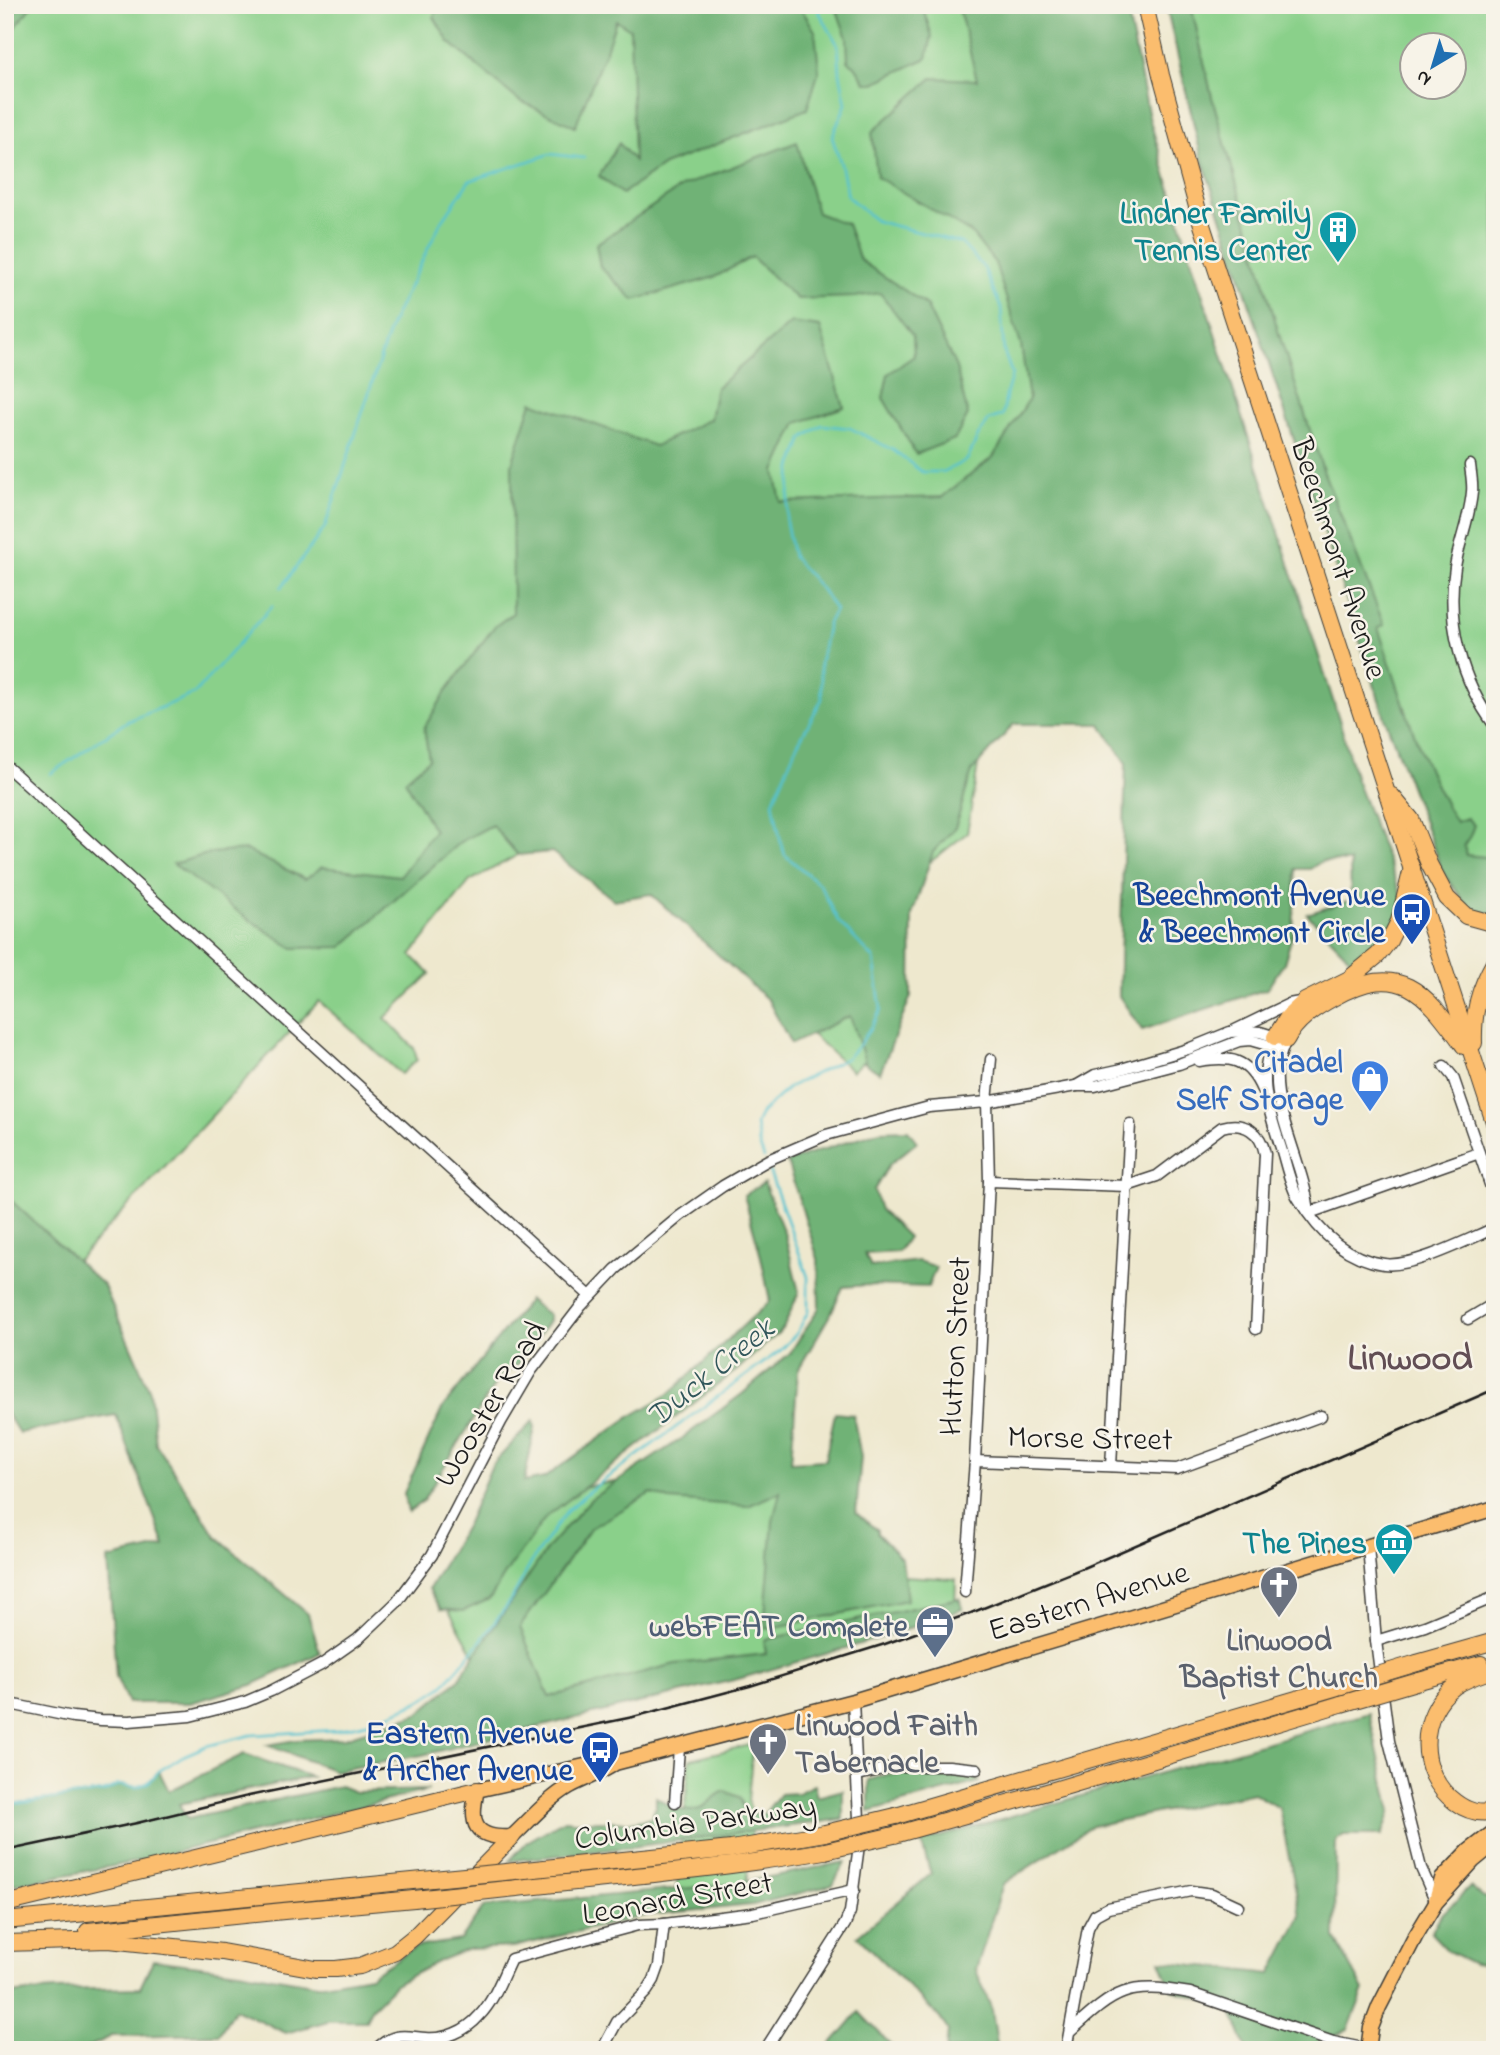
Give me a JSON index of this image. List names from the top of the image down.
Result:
{
  "streets": {
    "highway": ["Beechmont Avenue", "Columbia Parkway"],
    "main road": ["Eastern Avenue"],
    "street": [
      "Hutton Street",
      "Wooster Road",
      "Morse Street",
      "Leonard Street"
    ]
  },
  "crossings": [
    ["Hutton Street", "Wooster Road"],
    ["Hutton Street", "Morse Street"]
  ],
  "districts": ["Linwood"],
  "water": ["Duck Creek"],
  "places": {
    "building": ["Lindner Family Tennis Center"],
    "bus stop": ["Beechmont Avenue & Beechmont Circle", "Eastern Avenue & Archer Avenue"],
    "shop": ["Citadel Self Storage"],
    "museum": ["The Pines"],
    "church": ["Linwood Baptist Church", "Linwood Faith Tabernacle"],
    "office": ["webFEAT Complete"]
  },
  "north": "bottom left"
}
